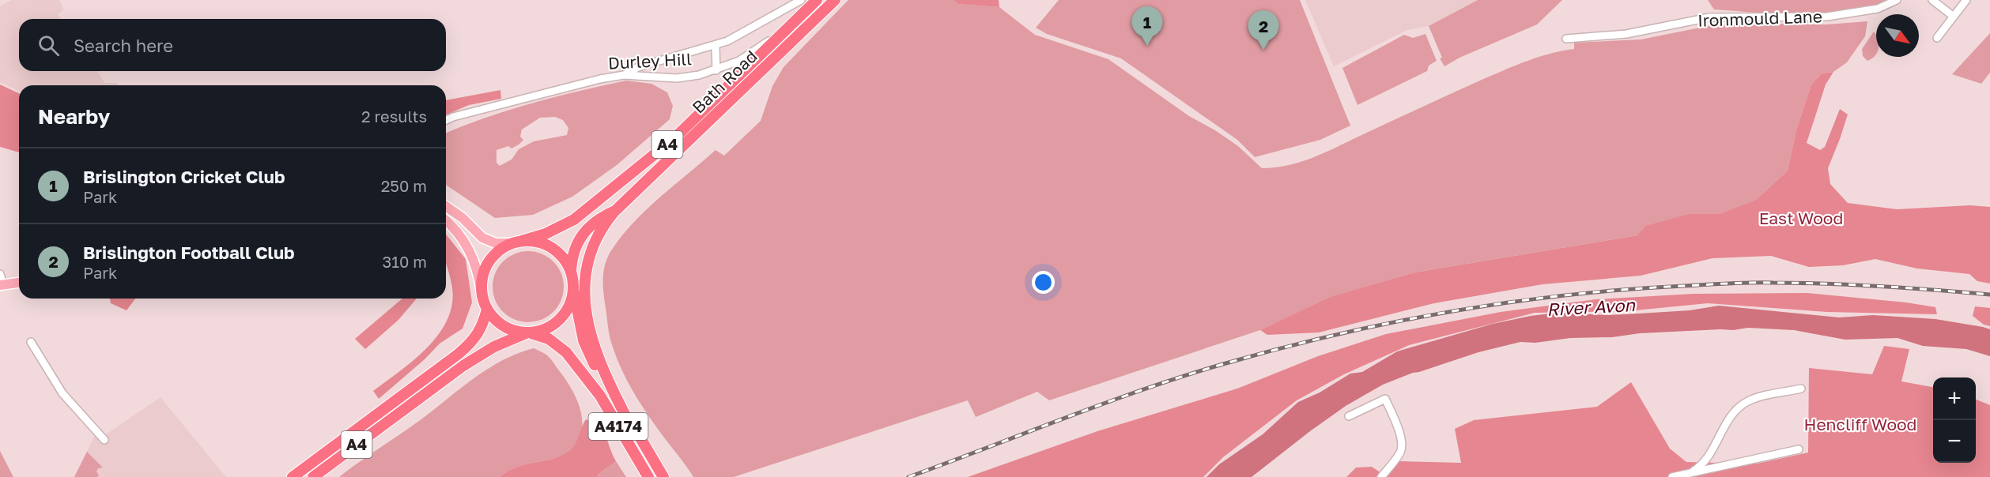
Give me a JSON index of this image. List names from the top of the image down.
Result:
{
  "streets": {
    "highway": ["Bath Road", "A4", "A4174"],
    "street": ["Ironmould Lane", "Durley Hill"]
  },
  "crossings": [
    ["Durley Hill", "Bath Road"],
    ["Bath Road", "A4"],
    ["Bath Road", "A4174"],
    ["A4", "A4174"]
  ],
  "water": ["River Avon"],
  "parks": ["East Wood", "Hencliff Wood"],
  "north": "bottom right",
  "page": {
    "pins": ["1", "2"],
    "search": "Search here",
    "heading": ["Nearby", "2 results"],
    "list": [
      {
        "mark": "1",
        "name": "Brislington Cricket Club",
        "note": "Park",
        "value": "250 m"
      },
      {
        "mark": "2",
        "name": "Brislington Football Club",
        "note": "Park",
        "value": "310 m"
      }
    ],
    "map_buttons": ["+", "−"]
  }
}
